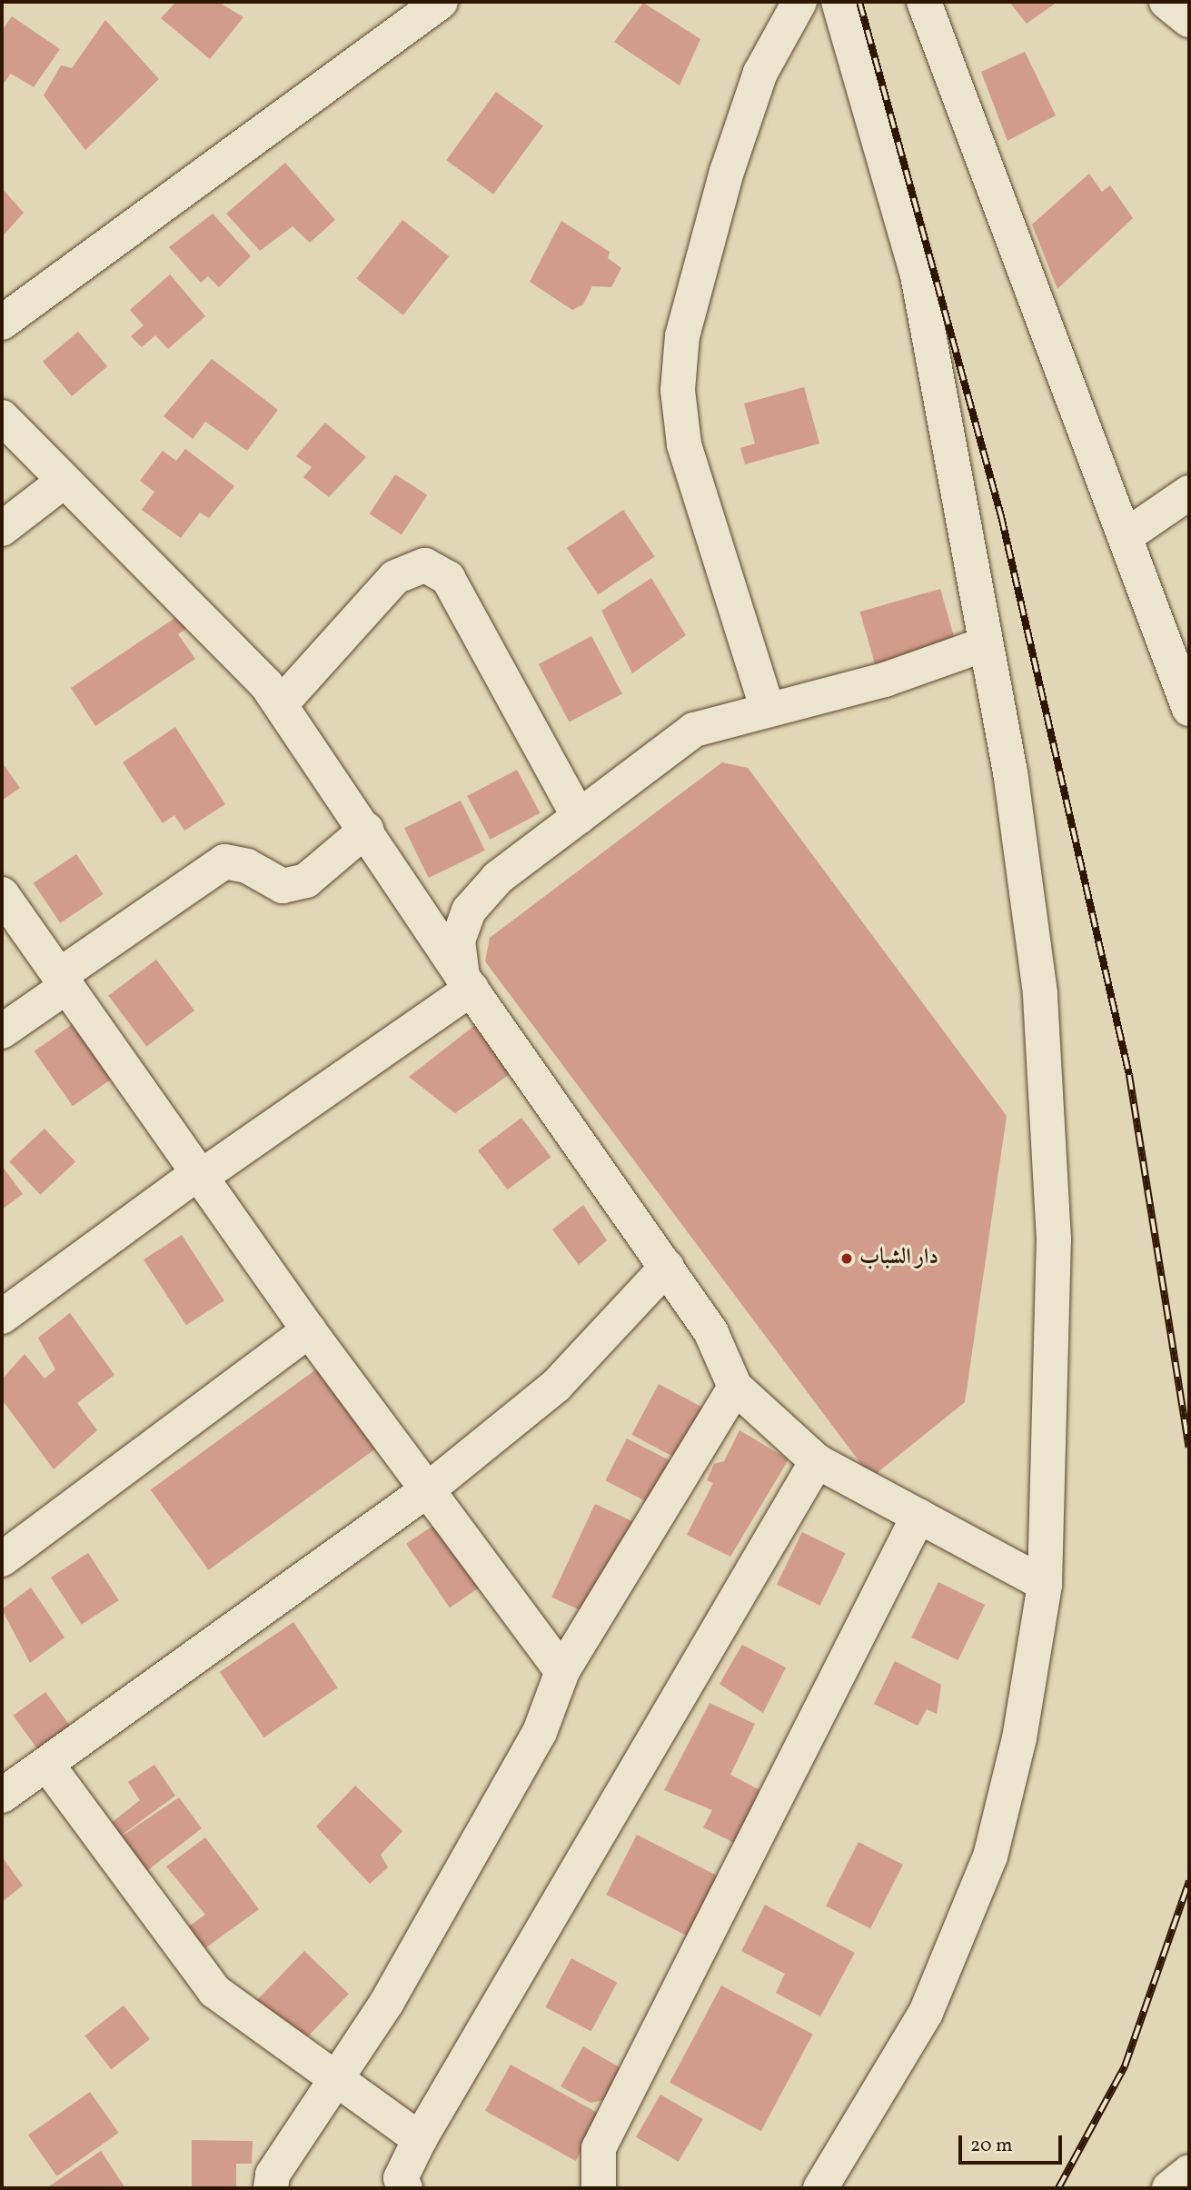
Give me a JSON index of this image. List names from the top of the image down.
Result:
{
  "places": ["دار الشباب"],
  "scale_bar": "20 m"
}
